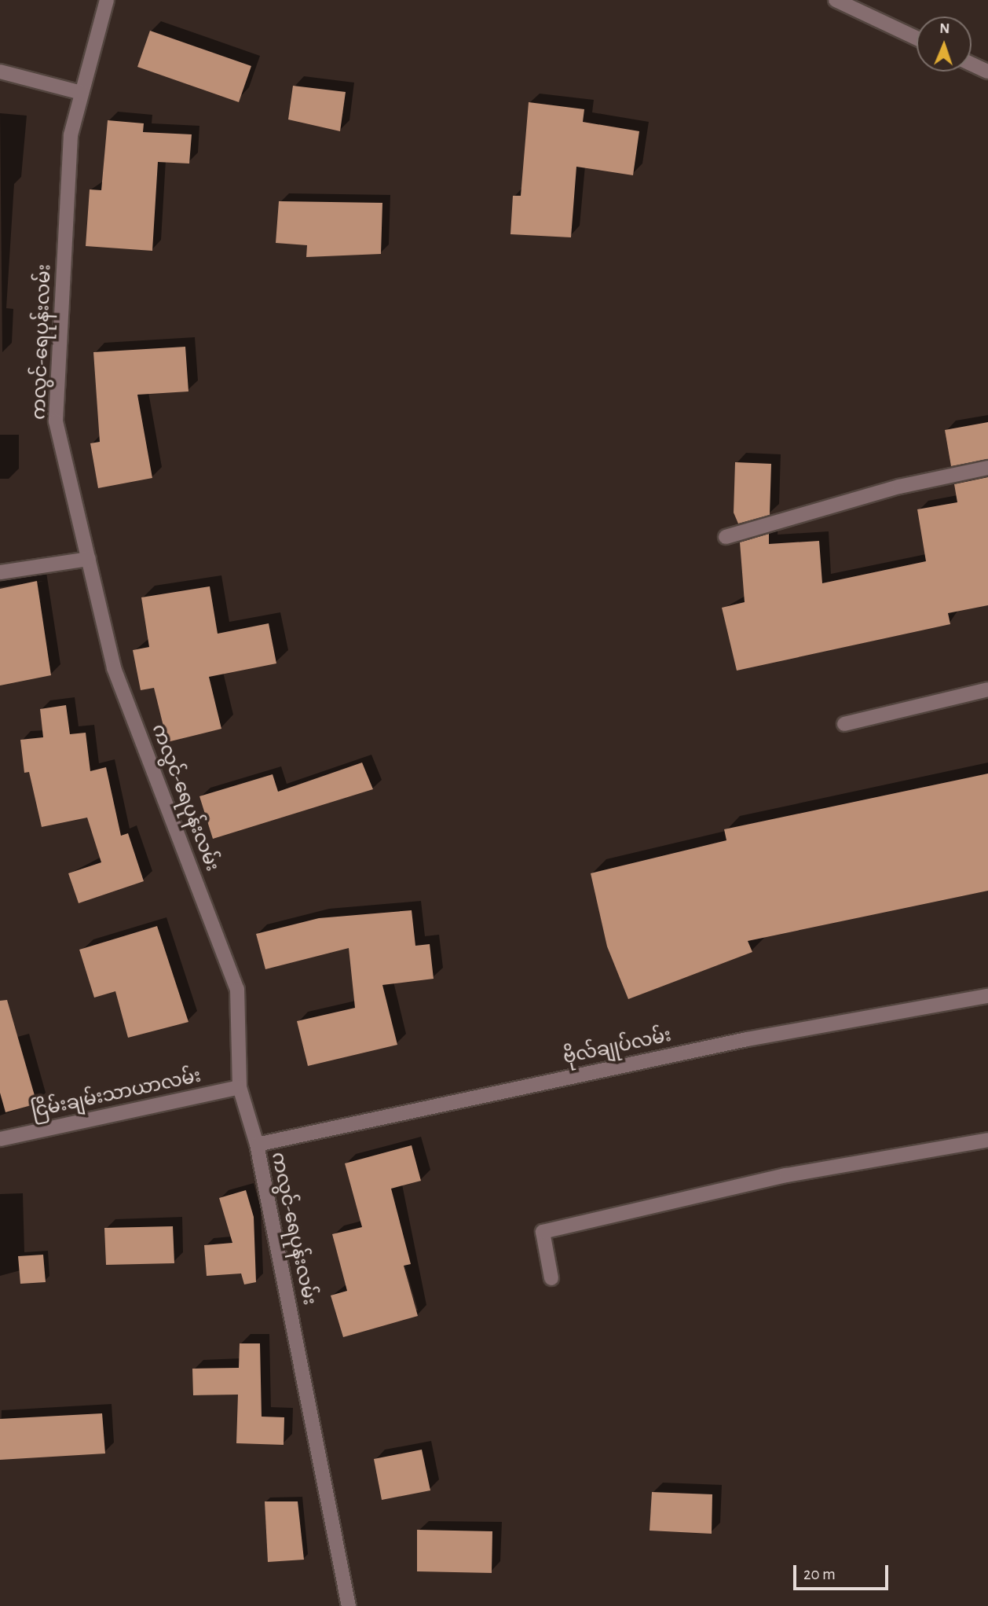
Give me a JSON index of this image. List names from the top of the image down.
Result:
{
  "streets": {
    "street": ["ကလွင်-ရေပုန်းလမ်း", "ဗိုလ်ချုပ်လမ်း", "ငြိမ်းချမ်းသာယာလမ်း"]
  },
  "crossings": [
    ["ကလွင်-ရေပုန်းလမ်း", "ဗိုလ်ချုပ်လမ်း"],
    ["ကလွင်-ရေပုန်းလမ်း", "ငြိမ်းချမ်းသာယာလမ်း"]
  ],
  "scale_bar": "20 m",
  "north": "top"
}
